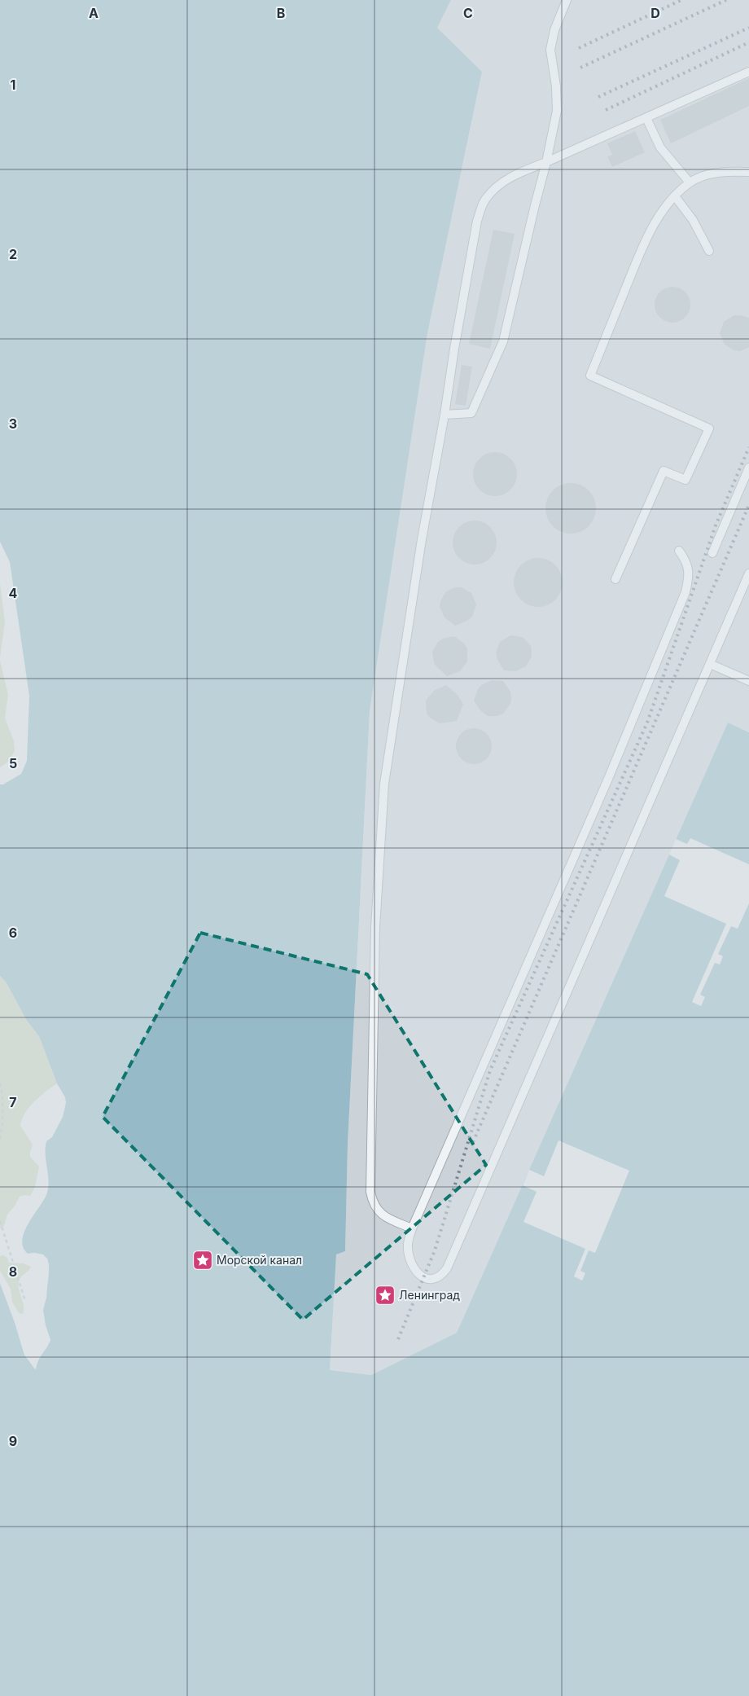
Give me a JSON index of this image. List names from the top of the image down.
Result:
{
  "places": {
    "place": ["Морской канал", "Ленинград"]
  },
  "grid": {
    "columns": [
      "A",
      "B",
      "C",
      "D"
    ],
    "rows": [
      "1",
      "2",
      "3",
      "4",
      "5",
      "6",
      "7",
      "8",
      "9"
    ]
  }
}
